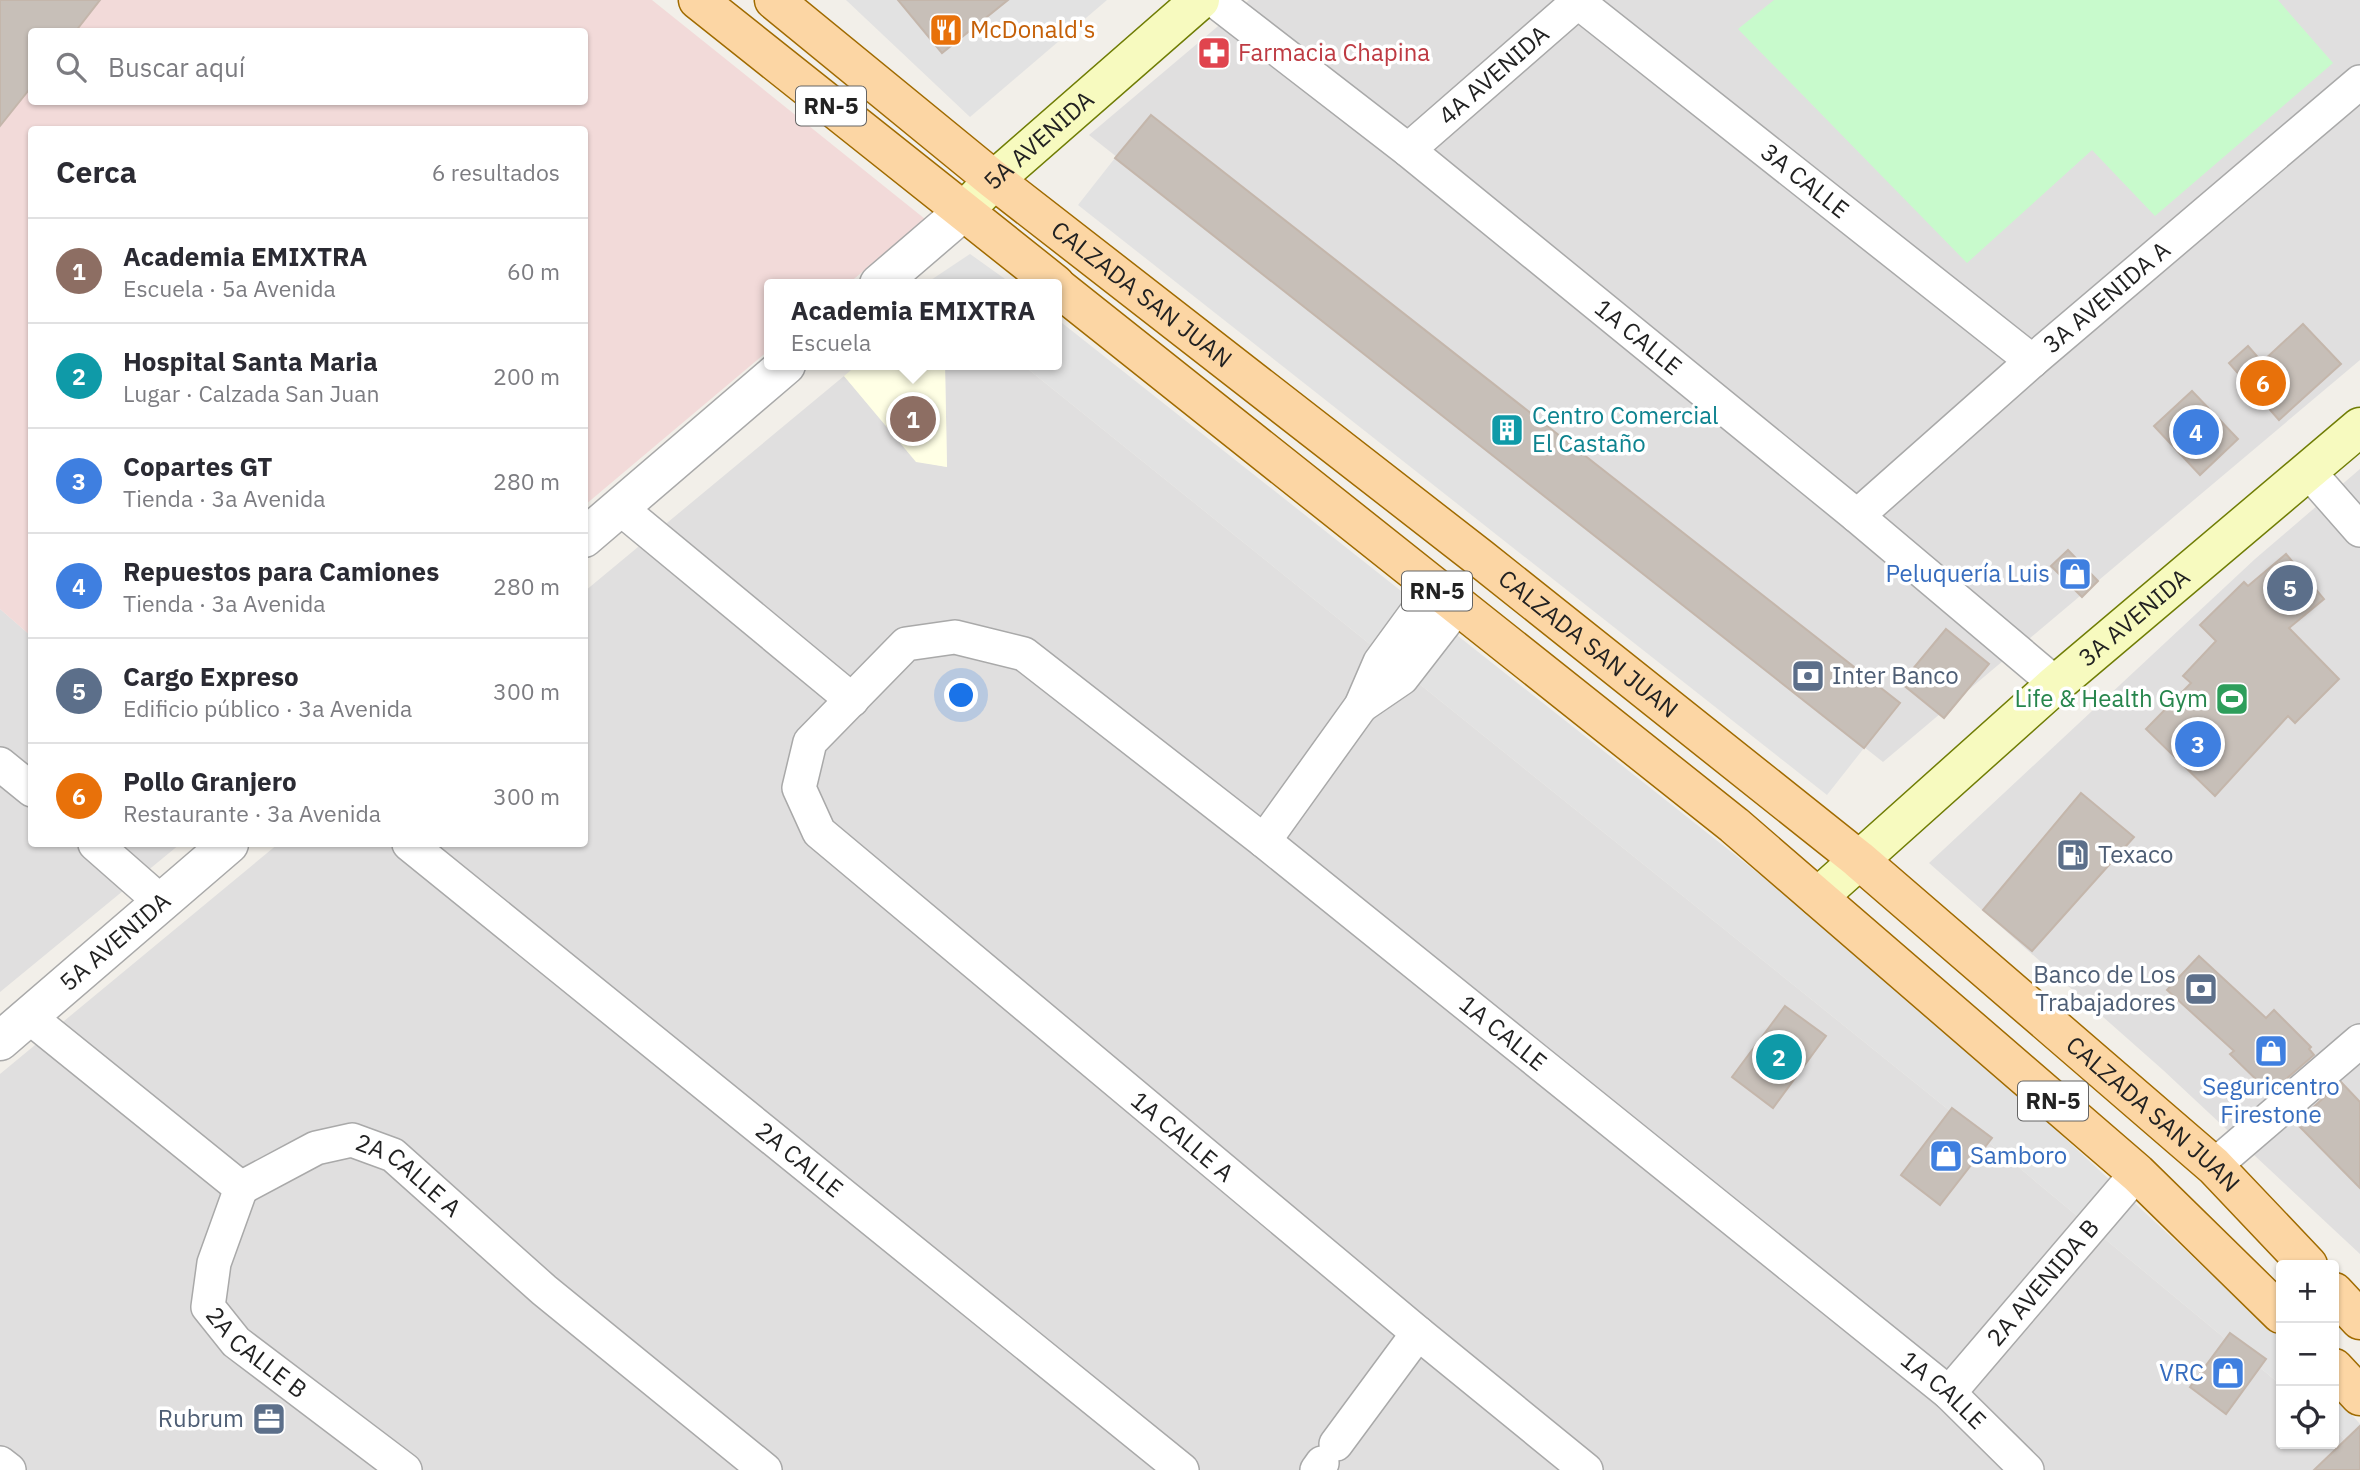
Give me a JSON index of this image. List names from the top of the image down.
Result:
{
  "streets": {
    "main road": [
      "RN-5",
      "5A AVENIDA",
      "CALZADA SAN JUAN",
      "3A AVENIDA"
    ],
    "street": [
      "4A AVENIDA",
      "3A CALLE",
      "3A AVENIDA A",
      "1A CALLE",
      "1A CALLE A",
      "2A CALLE",
      "2A CALLE A",
      "2A AVENIDA B",
      "2A CALLE B"
    ]
  },
  "crossings": [
    ["4A AVENIDA", "3A CALLE"],
    ["4A AVENIDA", "1A CALLE"],
    ["5A AVENIDA", "CALZADA SAN JUAN"],
    ["3A CALLE", "3A AVENIDA A"],
    ["CALZADA SAN JUAN", "3A AVENIDA"],
    ["CALZADA SAN JUAN", "2A AVENIDA B"],
    ["3A AVENIDA A", "1A CALLE"],
    ["1A CALLE", "3A AVENIDA"],
    ["1A CALLE", "1A CALLE A"],
    ["1A CALLE", "2A AVENIDA B"],
    ["2A CALLE A", "2A CALLE B"]
  ],
  "places": {
    "restaurant": ["McDonald's"],
    "pharmacy": ["Farmacia Chapina"],
    "building": ["Centro Comercial El Castaño"],
    "shop": [
      "Peluquería Luis",
      "Seguricentro Firestone",
      "Samboro",
      "VRC"
    ],
    "bank": ["Inter Banco", "Banco de Los Trabajadores"],
    "sports": ["Life & Health Gym"],
    "fuel station": ["Texaco"],
    "office": ["Rubrum"]
  },
  "page": {
    "search": "Buscar aquí",
    "heading": ["Cerca", "6 resultados"],
    "list": [
      {
        "mark": "1",
        "name": "Academia EMIXTRA",
        "note": "Escuela · 5a Avenida",
        "value": "60 m"
      },
      {
        "mark": "2",
        "name": "Hospital Santa Maria",
        "note": "Lugar · Calzada San Juan",
        "value": "200 m"
      },
      {
        "mark": "3",
        "name": "Copartes GT",
        "note": "Tienda · 3a Avenida",
        "value": "280 m"
      },
      {
        "mark": "4",
        "name": "Repuestos para Camiones",
        "note": "Tienda · 3a Avenida",
        "value": "280 m"
      },
      {
        "mark": "5",
        "name": "Cargo Expreso",
        "note": "Edificio público · 3a Avenida",
        "value": "300 m"
      },
      {
        "mark": "6",
        "name": "Pollo Granjero",
        "note": "Restaurante · 3a Avenida",
        "value": "300 m"
      }
    ],
    "popup": ["Academia EMIXTRA", "Escuela"],
    "pins": [
      "6",
      "1",
      "4",
      "5",
      "3",
      "2"
    ],
    "map_buttons": ["+", "−"]
  }
}
